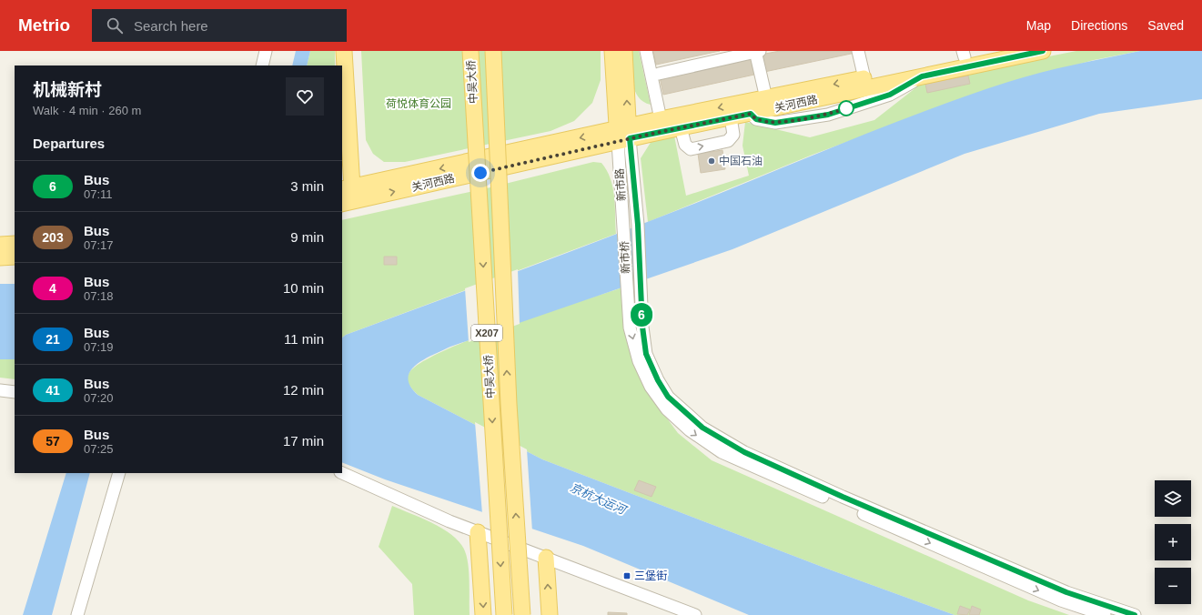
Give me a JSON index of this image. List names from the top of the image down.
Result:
{
  "streets": {
    "main road": ["中吴大桥", "关河西路", "X207"],
    "street": ["新市路", "新市桥"]
  },
  "crossings": [
    ["关河西路", "新市路"],
    ["新市路", "新市桥"]
  ],
  "water": ["京杭大运河"],
  "parks": ["荷悦体育公园"],
  "places": {
    "other": ["中国石油"],
    "transit": ["三堡街"]
  },
  "lines": ["bus line 6"],
  "page": {
    "header": "Metrio",
    "search": "Search here",
    "nav": ["Map", "Directions", "Saved"],
    "on_map": "6",
    "heading": [
      ["机械新村", "Walk · 4 min · 260 m"],
      "Departures"
    ],
    "list": [
      {
        "mark": "6",
        "name": "Bus",
        "note": "07:11",
        "value": "3 min"
      },
      {
        "mark": "203",
        "name": "Bus",
        "note": "07:17",
        "value": "9 min"
      },
      {
        "mark": "4",
        "name": "Bus",
        "note": "07:18",
        "value": "10 min"
      },
      {
        "mark": "21",
        "name": "Bus",
        "note": "07:19",
        "value": "11 min"
      },
      {
        "mark": "41",
        "name": "Bus",
        "note": "07:20",
        "value": "12 min"
      },
      {
        "mark": "57",
        "name": "Bus",
        "note": "07:25",
        "value": "17 min"
      }
    ],
    "map_buttons": ["+", "−"]
  }
}
